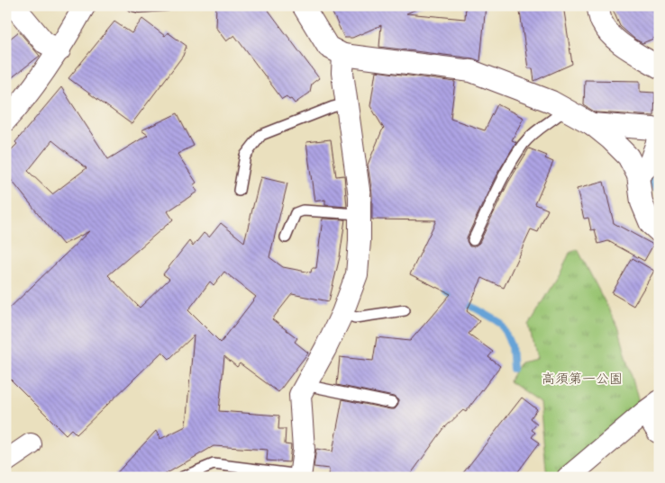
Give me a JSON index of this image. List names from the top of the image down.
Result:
{
  "parks": ["高須第一公園"]
}
